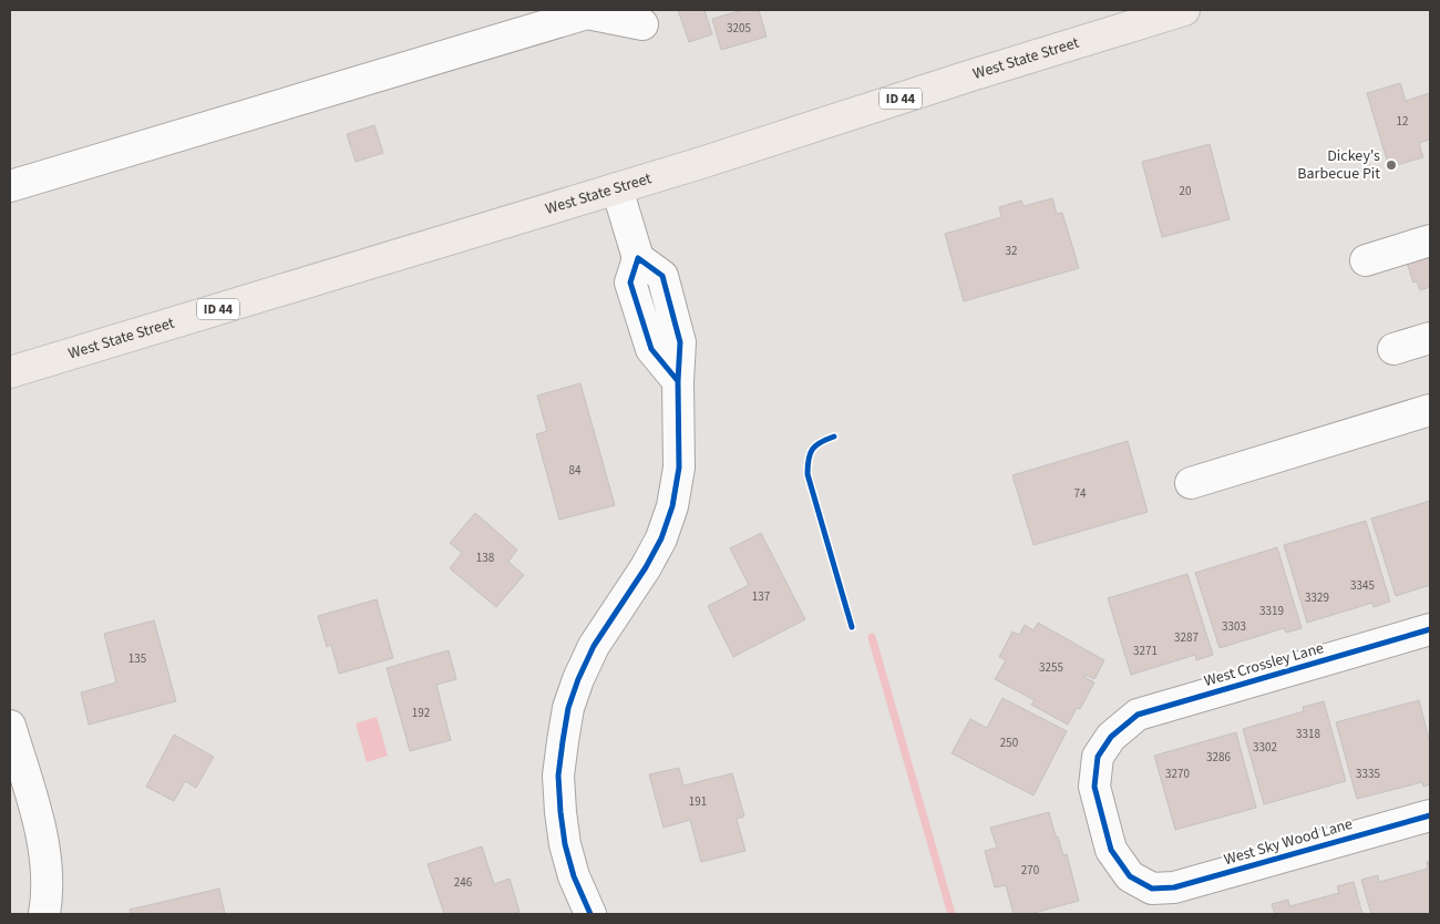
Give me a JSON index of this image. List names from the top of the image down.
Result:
{
  "streets": {
    "main road": ["West State Street", "ID 44"],
    "street": ["West Crossley Lane", "West Sky Wood Lane"]
  },
  "crossings": [
    ["West Crossley Lane", "West Sky Wood Lane"]
  ],
  "places": ["Dickey's Barbecue Pit"],
  "house_numbers": [
    "3205",
    "12",
    "20",
    "32",
    "84",
    "74",
    "138",
    "3345",
    "137",
    "3329",
    "3319",
    "3303",
    "3287",
    "3271",
    "135",
    "3255",
    "192",
    "3318",
    "250",
    "3302",
    "3286",
    "3270",
    "3335",
    "191",
    "270",
    "246"
  ]
}
